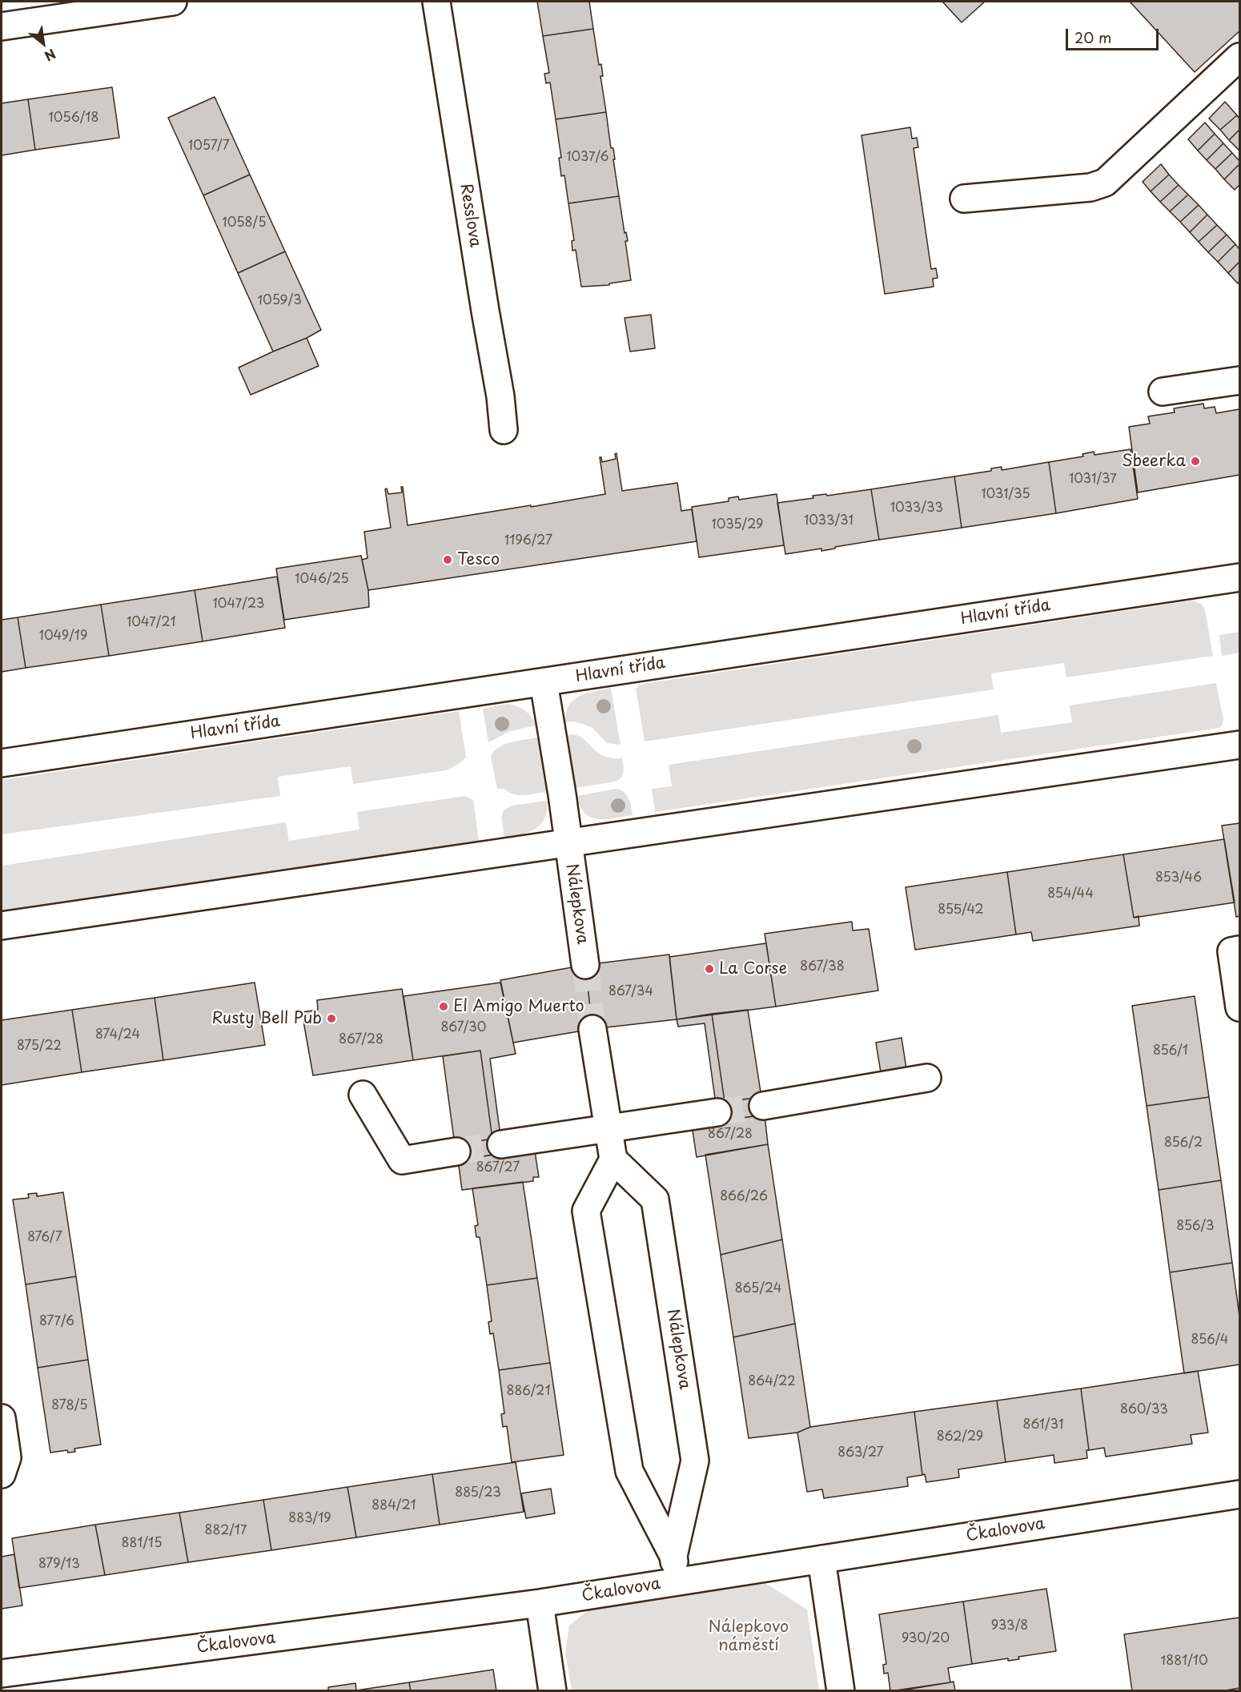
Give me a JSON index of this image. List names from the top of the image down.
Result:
{
  "streets": {
    "street": [
      "Resslova",
      "Hlavní třída",
      "Nálepkova",
      "Čkalovova"
    ]
  },
  "crossings": [
    ["Hlavní třída", "Nálepkova"],
    ["Nálepkova", "Čkalovova"]
  ],
  "parks": ["Nálepkovo náměstí"],
  "places": [
    "Sbeerka",
    "Tesco",
    "La Corse",
    "El Amigo Muerto",
    "Rusty Bell Pub"
  ],
  "house_numbers": [
    "1056/18",
    "1057/7",
    "1037/6",
    "1058/5",
    "1059/3",
    "1031/37",
    "1031/35",
    "1033/33",
    "1033/31",
    "1035/29",
    "1196/27",
    "1046/25",
    "1047/23",
    "1047/21",
    "1049/19",
    "853/46",
    "854/44",
    "855/42",
    "867/38",
    "867/34",
    "867/30",
    "874/24",
    "867/28",
    "875/22",
    "856/1",
    "867/28",
    "856/2",
    "867/27",
    "866/26",
    "856/3",
    "876/7",
    "865/24",
    "877/6",
    "856/4",
    "864/22",
    "886/21",
    "878/5",
    "860/33",
    "861/31",
    "862/29",
    "863/27",
    "885/23",
    "884/21",
    "883/19",
    "882/17",
    "881/15",
    "879/13",
    "933/8",
    "930/20",
    "1881/10"
  ],
  "scale_bar": "20 m",
  "north": "bottom right"
}
